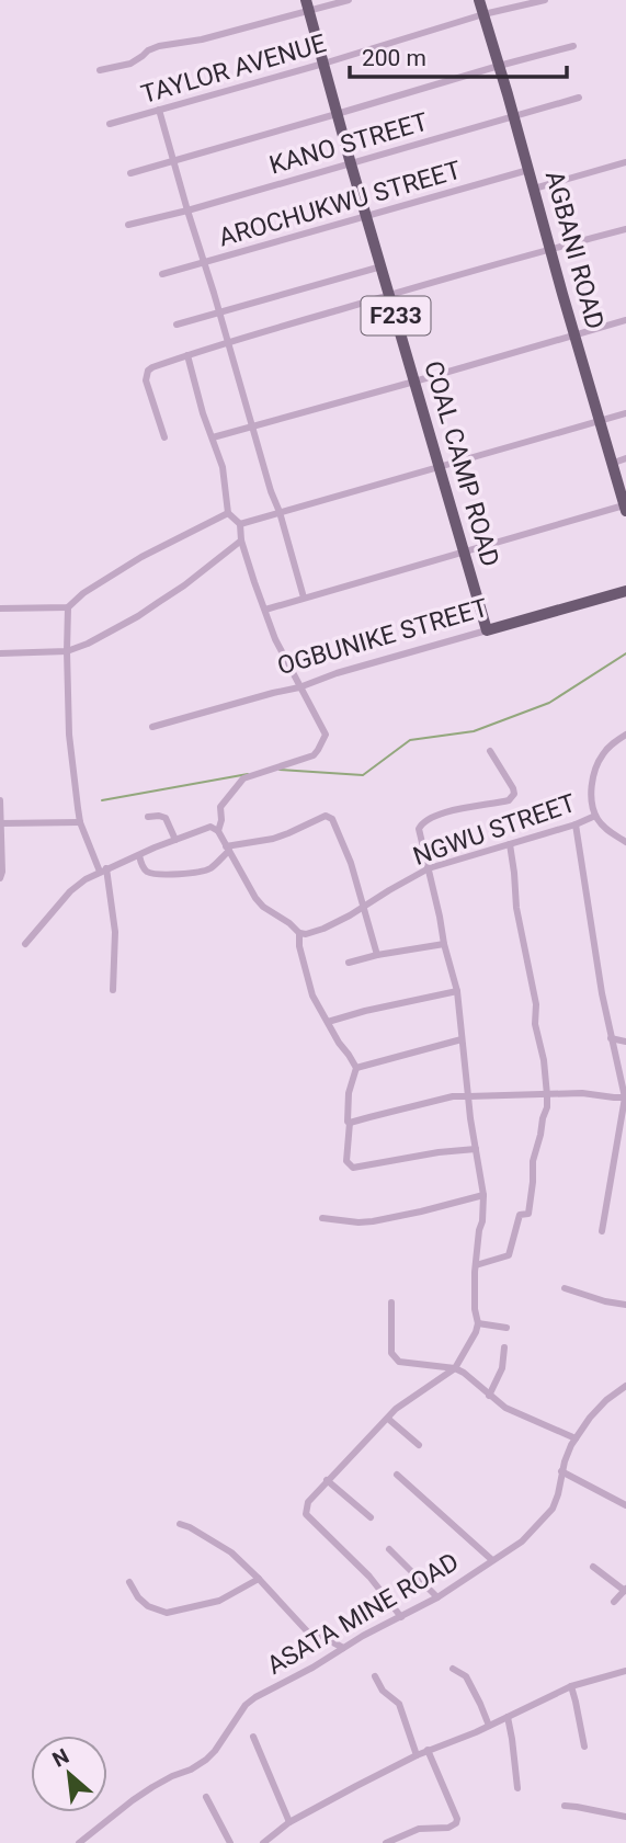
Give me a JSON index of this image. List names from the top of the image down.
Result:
{
  "streets": {
    "main road": [
      "AGBANI ROAD",
      "F233",
      "COAL CAMP ROAD",
      "OGBUNIKE STREET"
    ],
    "street": [
      "TAYLOR AVENUE",
      "KANO STREET",
      "AROCHUKWU STREET",
      "NGWU STREET",
      "ASATA MINE ROAD"
    ]
  },
  "crossings": [
    ["TAYLOR AVENUE", "AGBANI ROAD"],
    ["TAYLOR AVENUE", "COAL CAMP ROAD"],
    ["KANO STREET", "AGBANI ROAD"],
    ["KANO STREET", "COAL CAMP ROAD"],
    ["AROCHUKWU STREET", "AGBANI ROAD"],
    ["AROCHUKWU STREET", "COAL CAMP ROAD"],
    ["COAL CAMP ROAD", "OGBUNIKE STREET"]
  ],
  "scale_bar": "200 m",
  "north": "top left"
}
